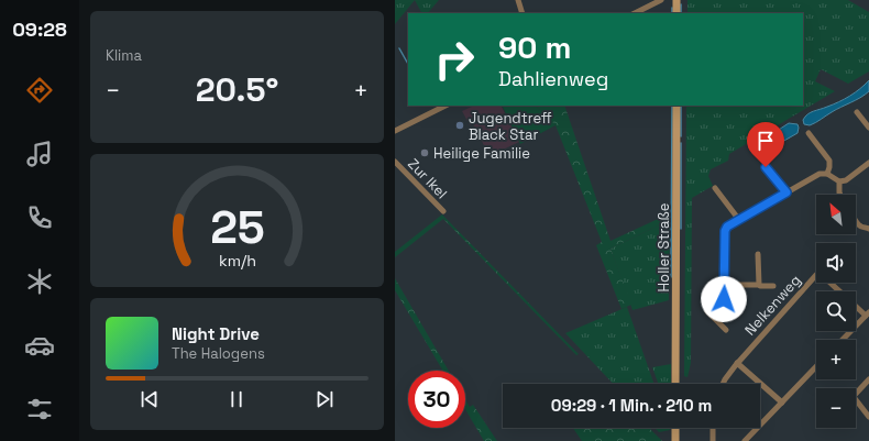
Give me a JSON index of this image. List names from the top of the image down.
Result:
{
  "streets": {
    "street": ["Zur Ikel", "Holler Straße", "Nelkenweg"]
  },
  "places": ["Jugendtreff Black Star", "Heilige Familie"],
  "north": "top left",
  "page": {
    "tabs": "09:28",
    "tile": "Klima",
    "turn": ["90 m", "Dahlienweg"],
    "heat": ["−", "20.5°", "+"],
    "map_buttons": ["+", "−"],
    "song": ["Night Drive", "The Halogens"],
    "limit": "30",
    "trip": "09:29 · 1 Min. · 210 m",
    "gauge": ["25", "km/h"]
  }
}
